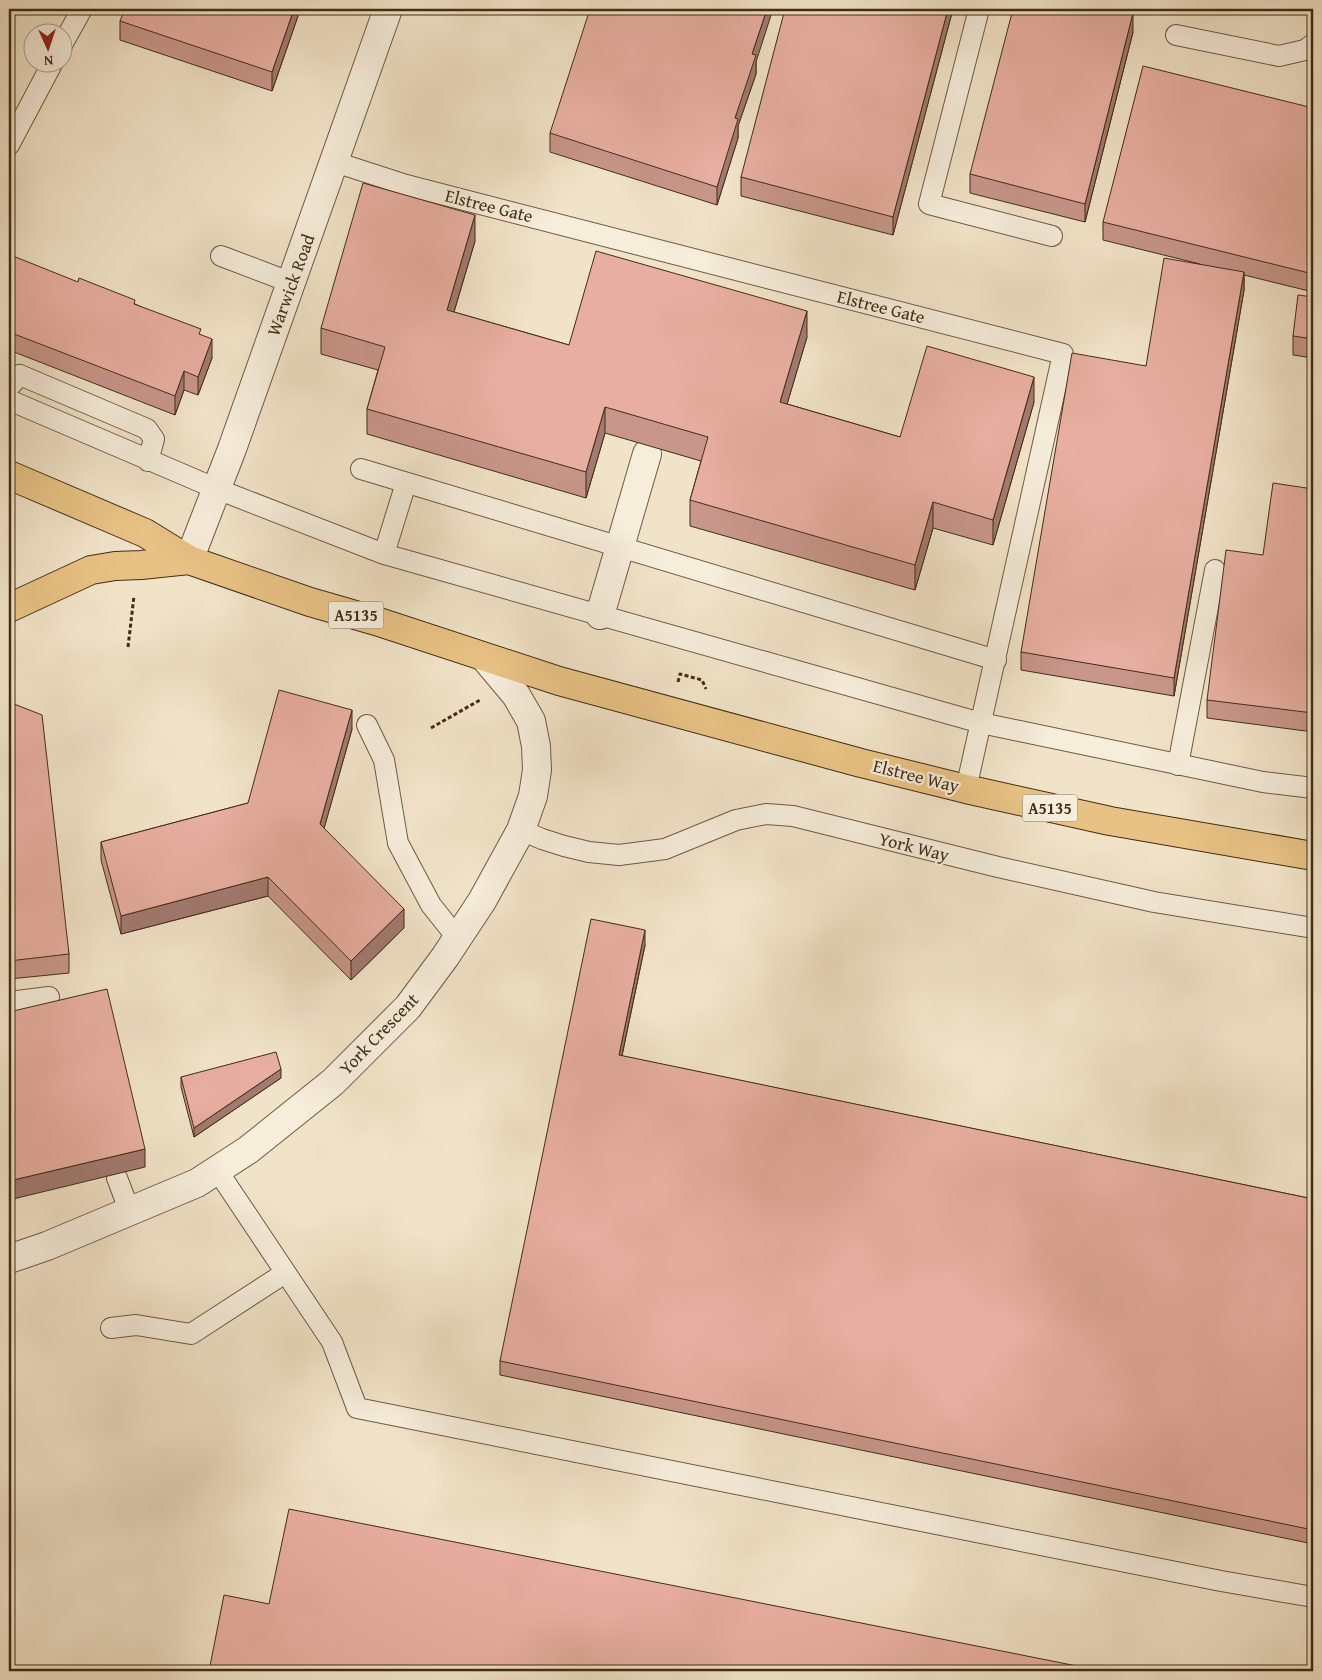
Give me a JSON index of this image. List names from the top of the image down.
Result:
{
  "streets": {
    "main road": ["A5135", "Elstree Way"],
    "street": ["Warwick Road", "York Crescent"],
    "lane": ["Elstree Gate", "York Way"]
  },
  "crossings": [
    ["Elstree Gate", "Warwick Road"],
    ["Elstree Gate", "Elstree Way"],
    ["Warwick Road", "A5135"],
    ["A5135", "Elstree Way"],
    ["A5135", "York Crescent"],
    ["Elstree Way", "York Crescent"],
    ["York Way", "York Crescent"]
  ],
  "north": "bottom"
}
